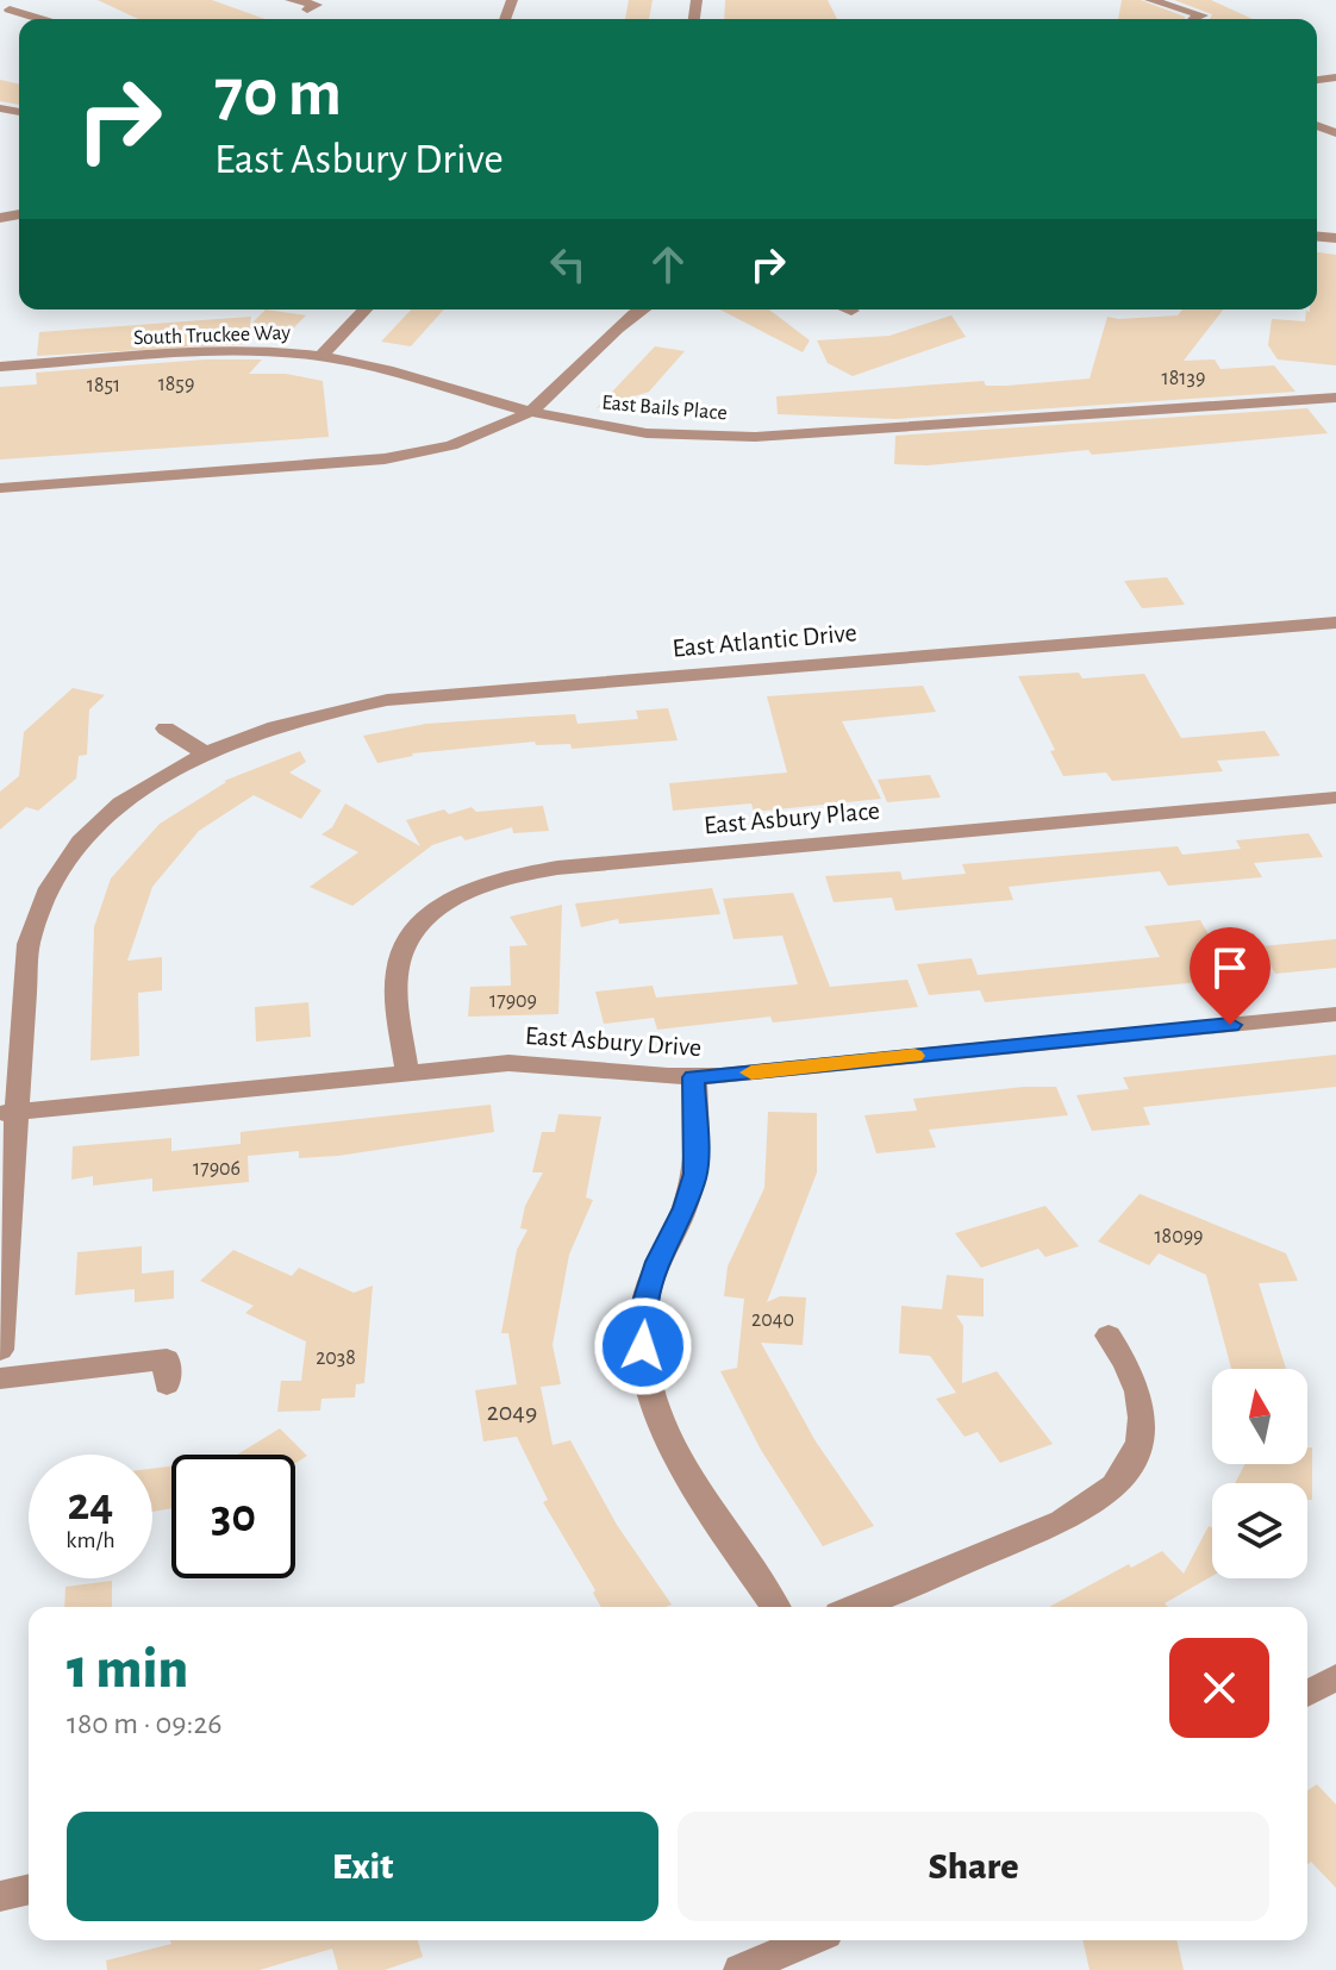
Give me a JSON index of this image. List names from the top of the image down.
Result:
{
  "streets": {
    "street": [
      "South Truckee Way",
      "East Bails Place",
      "East Atlantic Drive",
      "East Asbury Place",
      "East Asbury Drive"
    ]
  },
  "crossings": [
    ["South Truckee Way", "East Bails Place"],
    ["East Atlantic Drive", "East Asbury Drive"],
    ["East Asbury Place", "East Asbury Drive"]
  ],
  "house_numbers": [
    "18139",
    "1859",
    "1851",
    "17909",
    "17906",
    "18099",
    "2040",
    "2038",
    "2049"
  ],
  "north": "top",
  "page": {
    "turn": ["70 m", "East Asbury Drive"],
    "speed": "24 km/h",
    "limit": "30",
    "heading": ["1 min", "180 m · 09:26"],
    "buttons": ["Exit", "Share"]
  }
}
